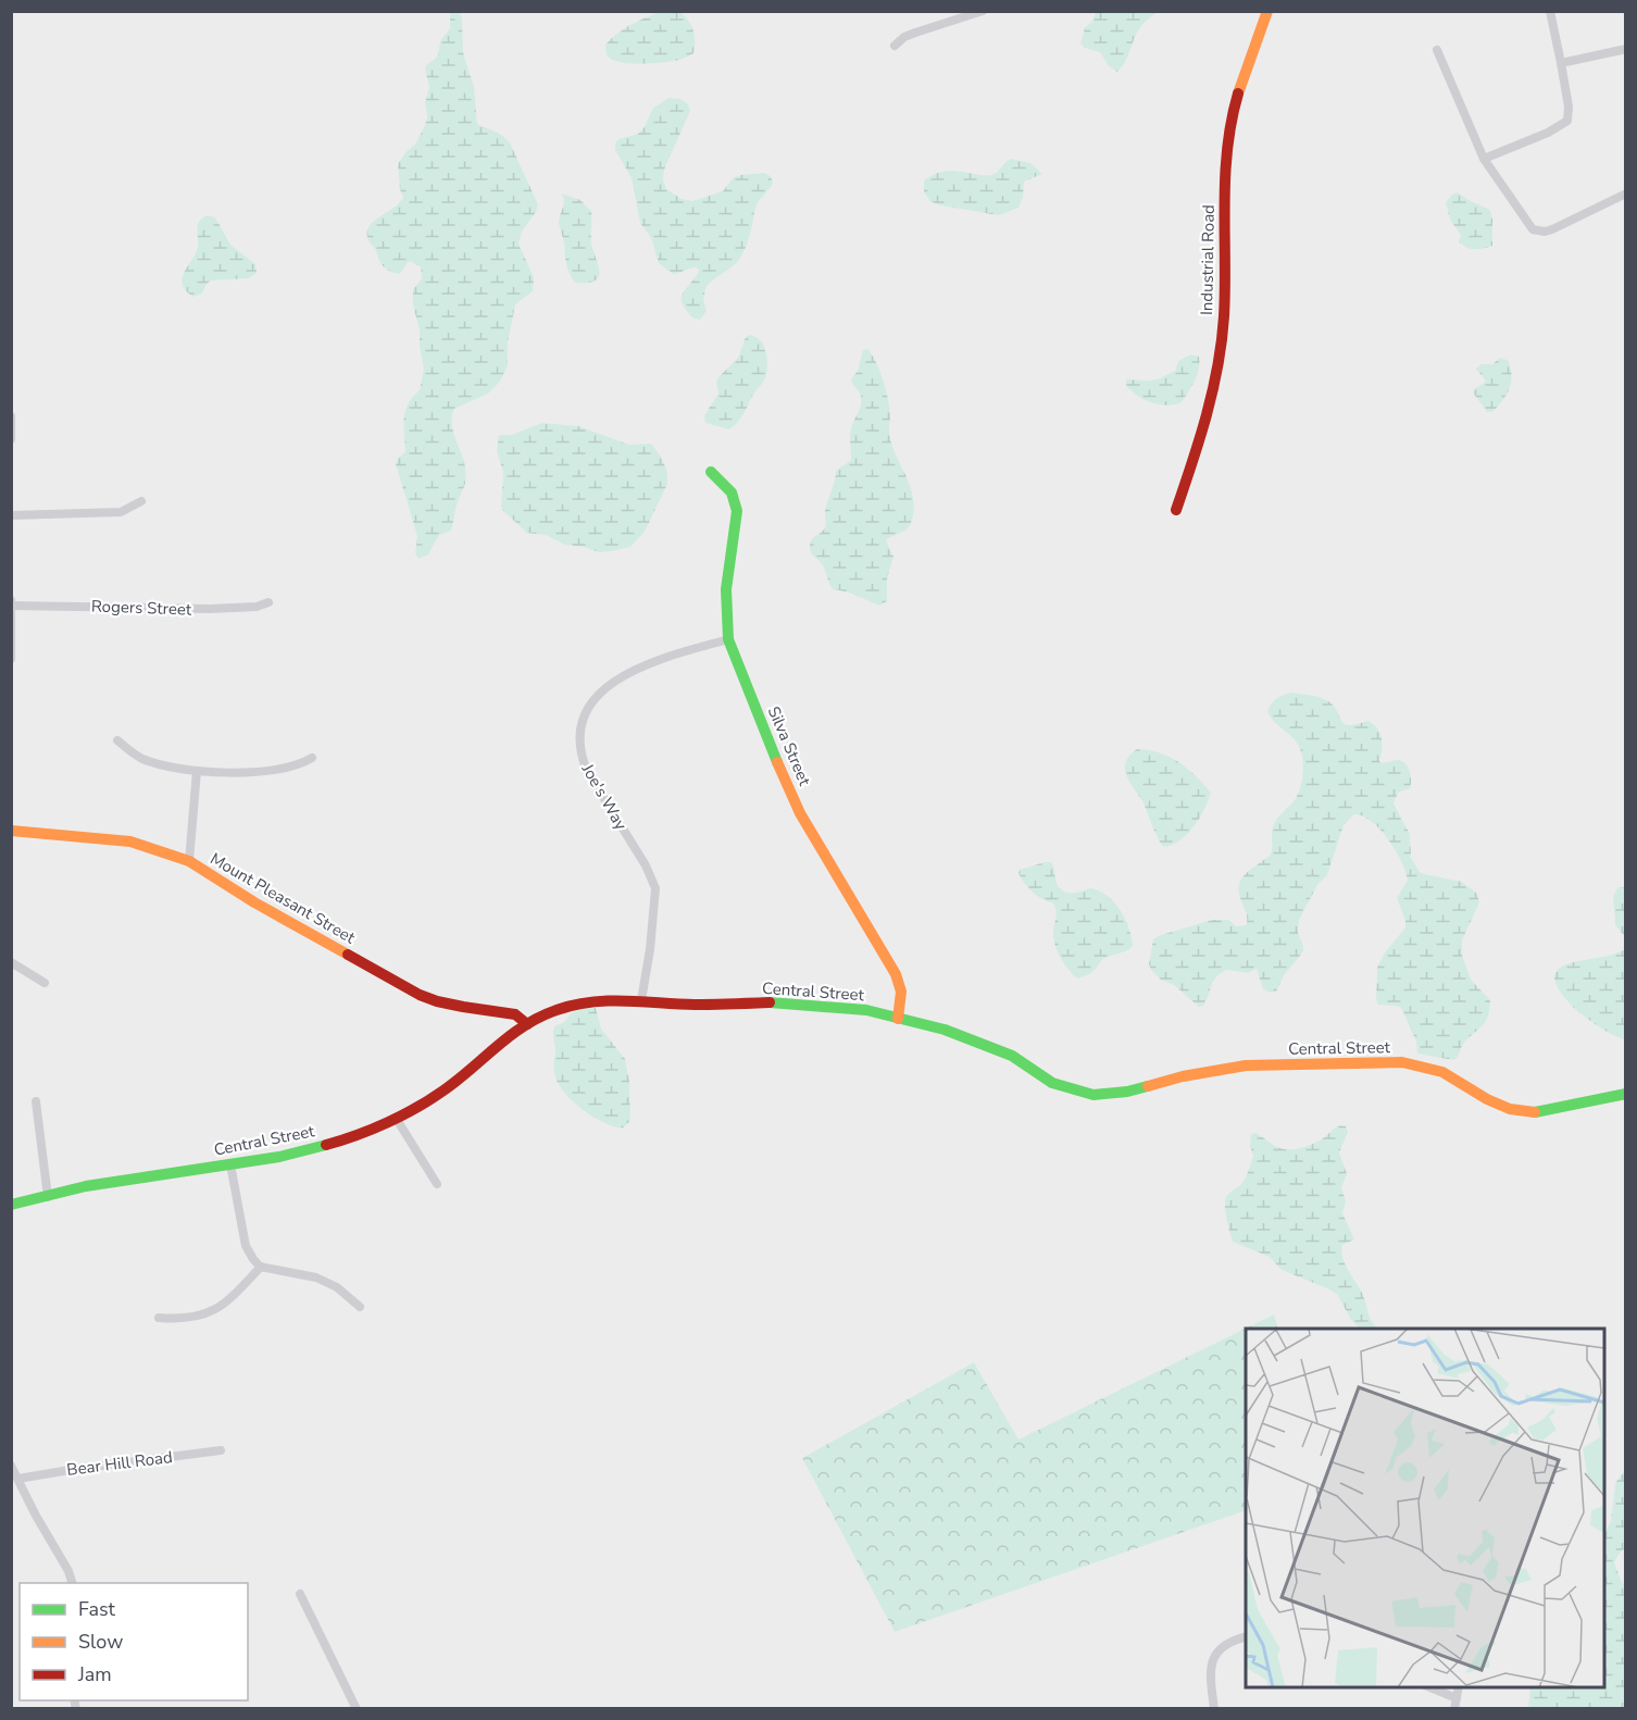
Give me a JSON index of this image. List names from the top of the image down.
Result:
{
  "streets": {
    "street": [
      "Industrial Road",
      "Rogers Street",
      "Silva Street",
      "Joe's Way",
      "Mount Pleasant Street",
      "Central Street",
      "Bear Hill Road"
    ]
  },
  "crossings": [
    ["Silva Street", "Joe's Way"],
    ["Silva Street", "Central Street"],
    ["Joe's Way", "Central Street"],
    ["Mount Pleasant Street", "Central Street"]
  ],
  "legend": ["Fast", "Slow", "Jam"]
}
